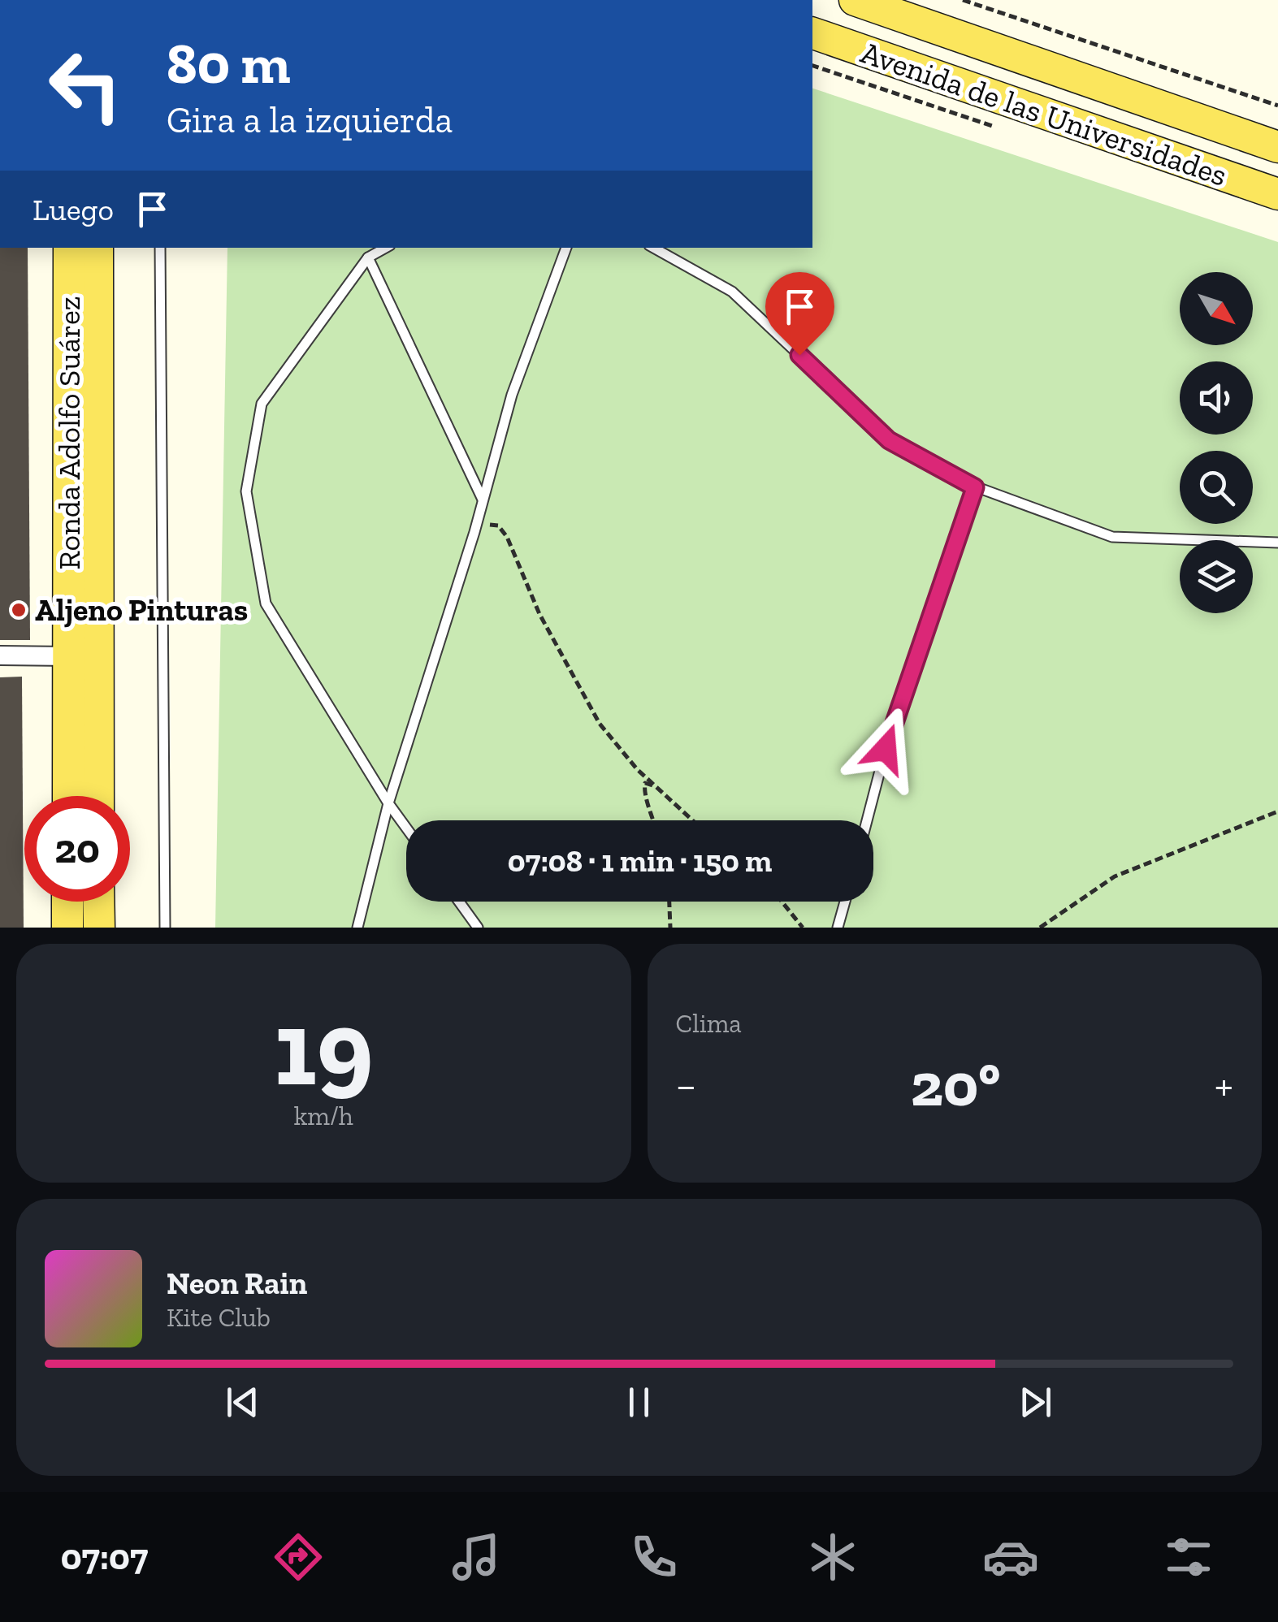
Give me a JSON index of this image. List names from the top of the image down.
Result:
{
  "streets": {
    "main road": ["Avenida de las Universidades", "Ronda Adolfo Suárez"]
  },
  "places": ["Aljeno Pinturas"],
  "north": "bottom right",
  "page": {
    "turn": ["80 m", "Gira a la izquierda"],
    "then": "Luego",
    "limit": "20",
    "trip": "07:08 · 1 min · 150 m",
    "tile": [
      ["19", "km/h"],
      "Clima"
    ],
    "heat": ["−", "20°", "+"],
    "song": ["Neon Rain", "Kite Club"],
    "tabs": "07:07"
  }
}
